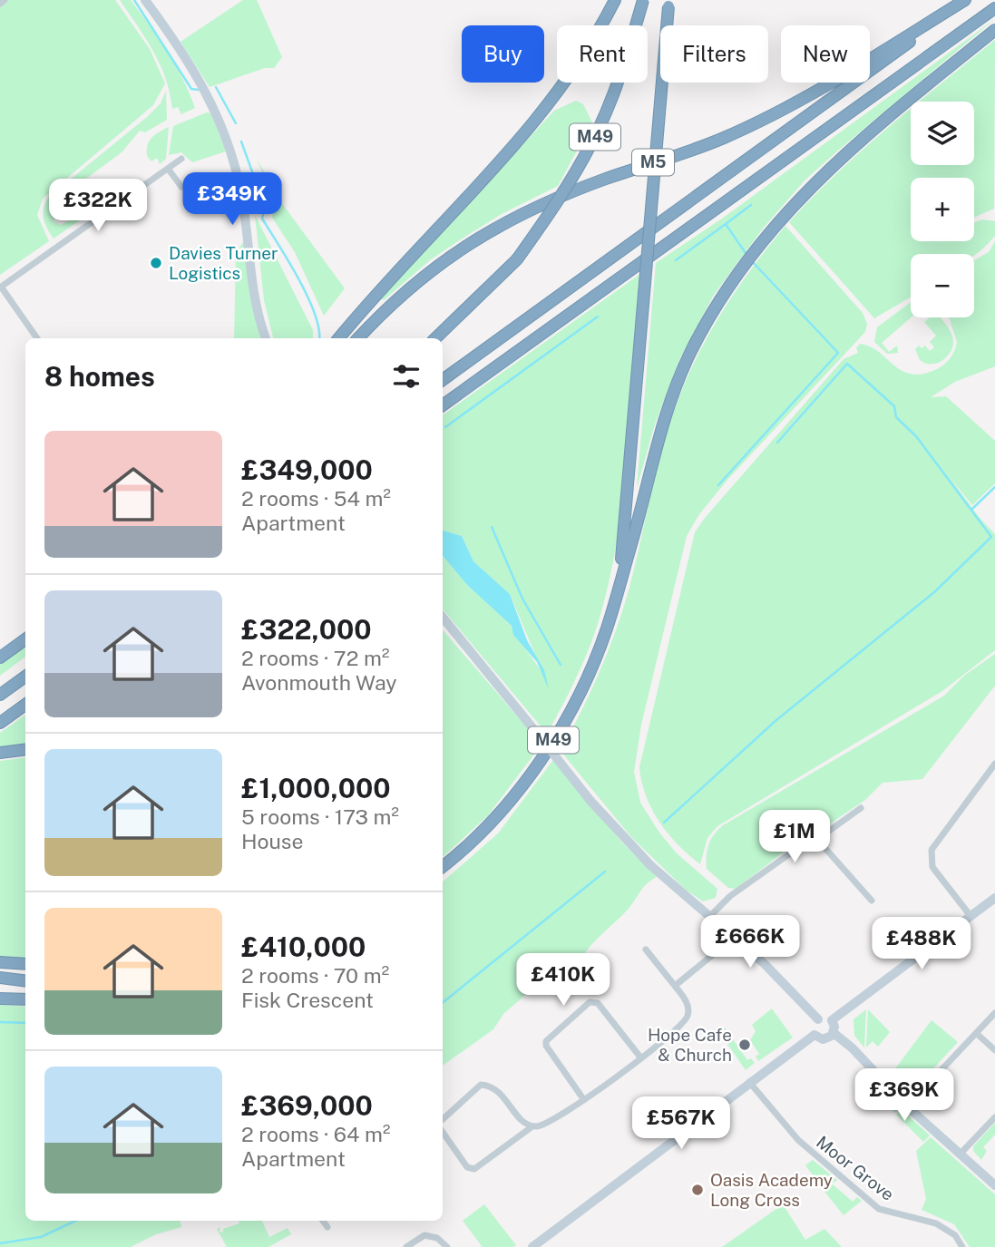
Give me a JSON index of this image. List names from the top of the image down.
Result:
{
  "streets": {
    "highway": ["M49", "M5"],
    "street": ["Moor Grove"]
  },
  "places": ["Davies Turner Logistics", "Hope Cafe & Church", "Oasis Academy Long Cross"],
  "page": {
    "chip": [
      "Buy",
      "Rent",
      "Filters",
      "New"
    ],
    "map_buttons": ["+", "−"],
    "price": [
      "£349K",
      "£322K",
      "£1M",
      "£666K",
      "£488K",
      "£410K",
      "£369K",
      "£567K"
    ],
    "heading": "8 homes",
    "list": [
      {
        "name": "£349,000",
        "note": "2 rooms · 54 m² · Apartment"
      },
      {
        "name": "£322,000",
        "note": "2 rooms · 72 m² · Avonmouth Way"
      },
      {
        "name": "£1,000,000",
        "note": "5 rooms · 173 m² · House"
      },
      {
        "name": "£410,000",
        "note": "2 rooms · 70 m² · Fisk Crescent"
      },
      {
        "name": "£369,000",
        "note": "2 rooms · 64 m² · Apartment"
      }
    ]
  }
}
